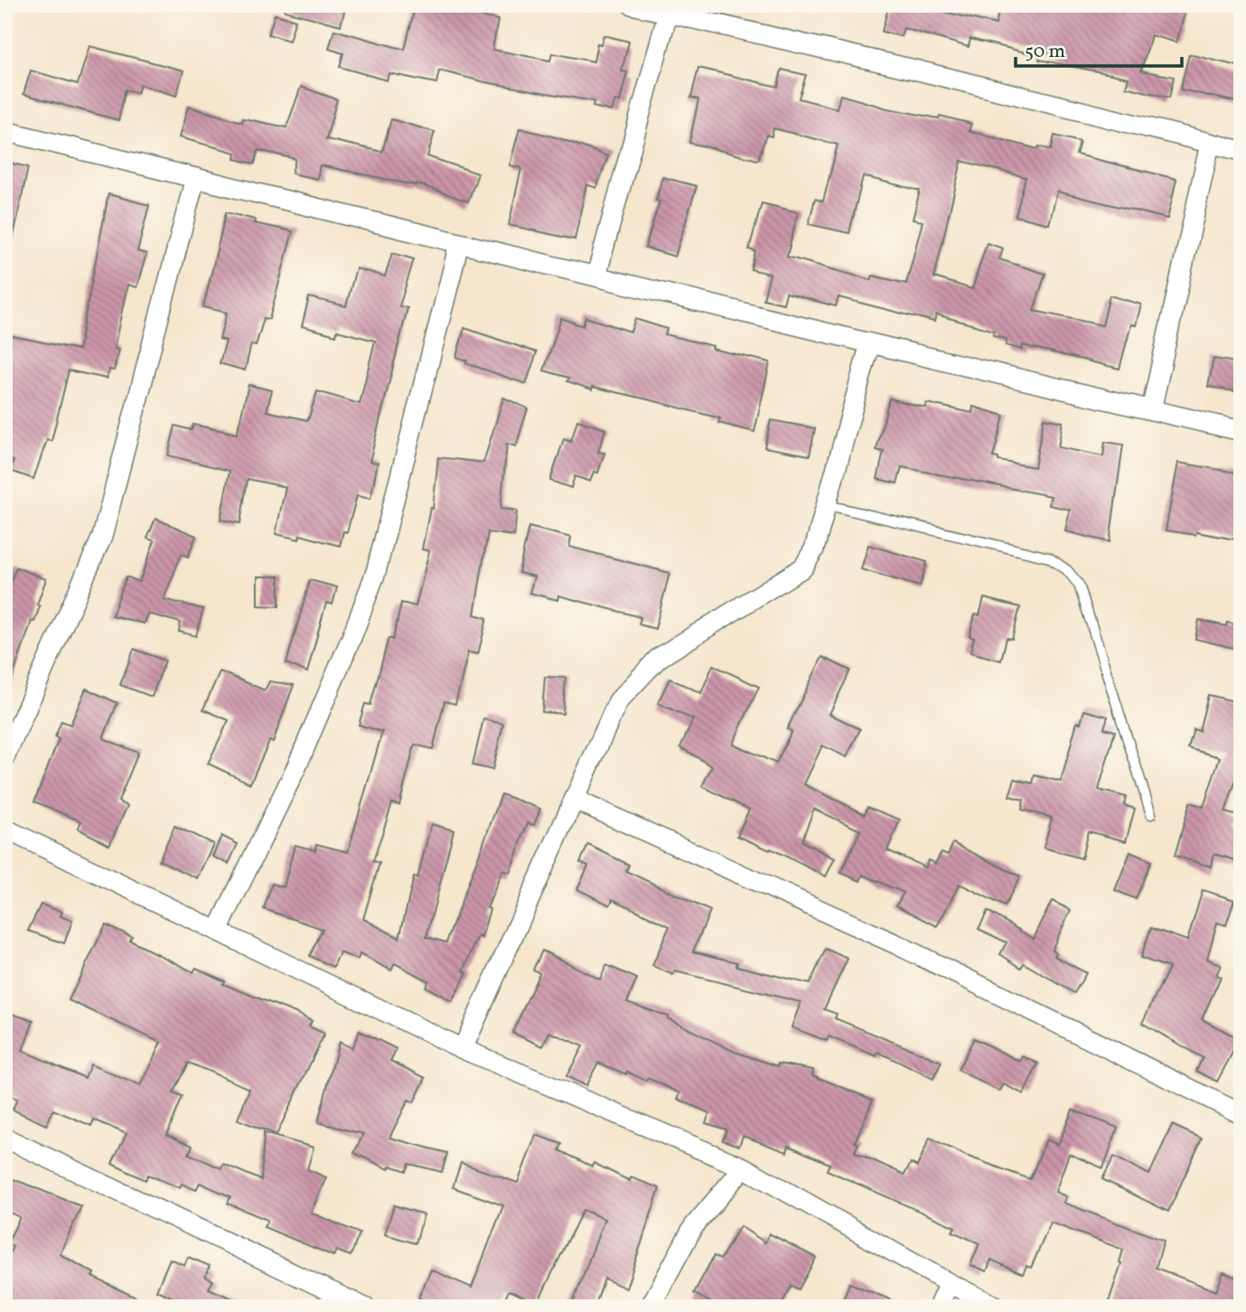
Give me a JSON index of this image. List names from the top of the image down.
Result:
{
  "scale_bar": "50 m"
}
